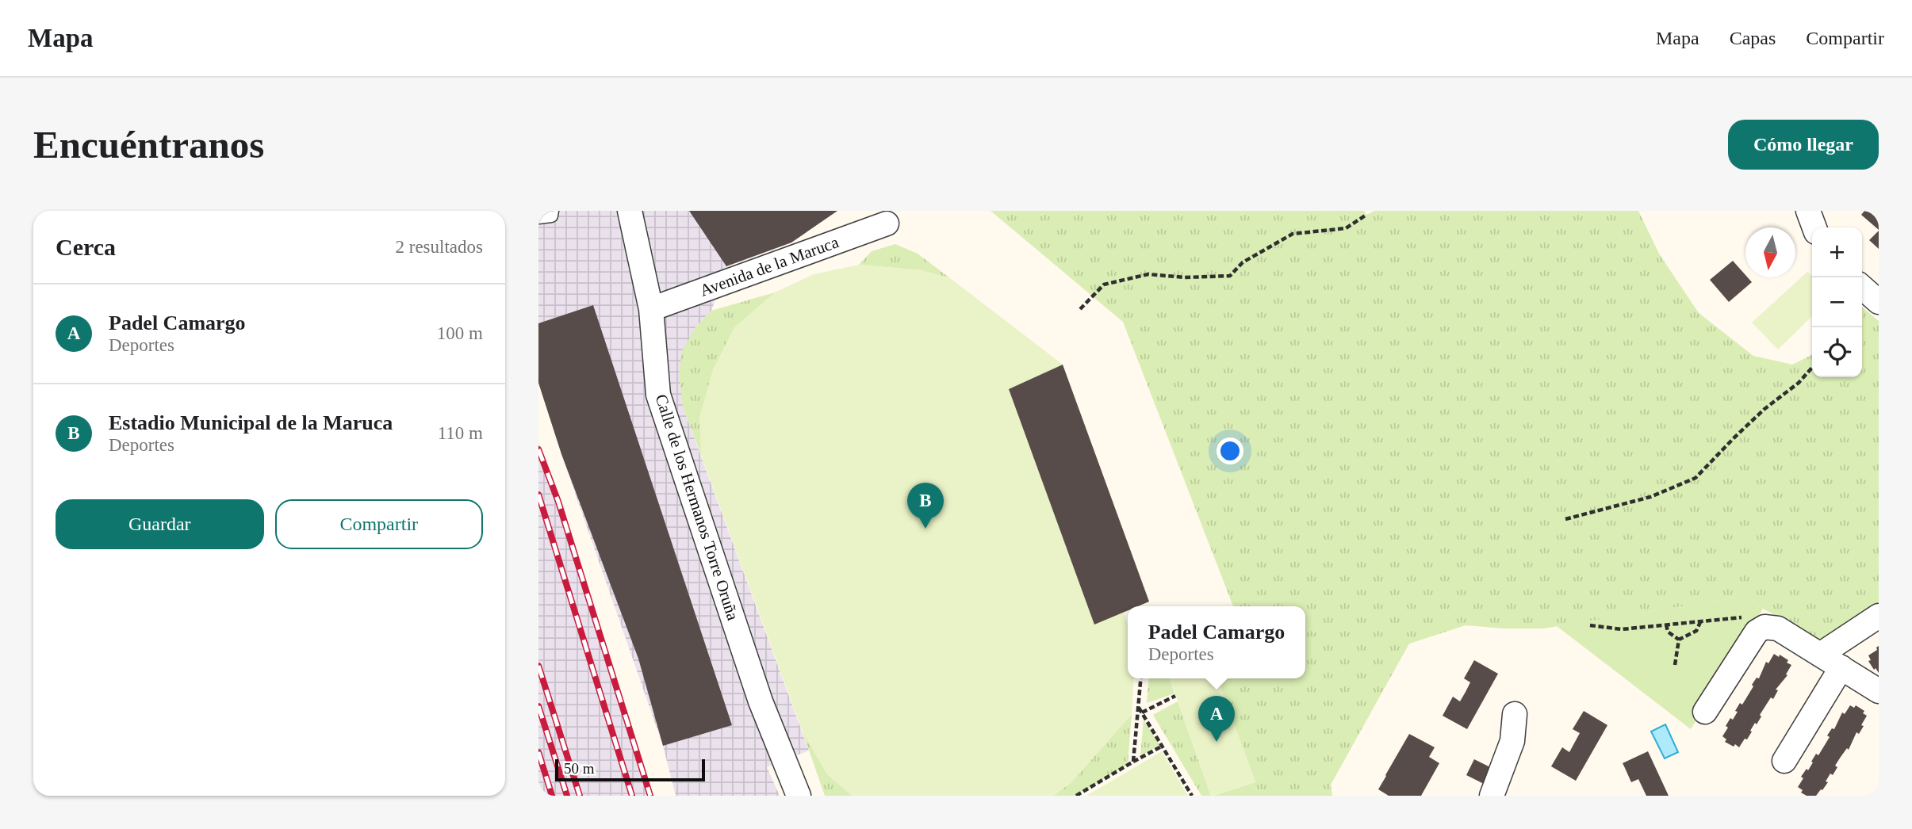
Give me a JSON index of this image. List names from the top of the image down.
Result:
{
  "streets": {
    "street": ["Avenida de la Maruca", "Calle de los Hermanos Torre Oruña"]
  },
  "crossings": [
    ["Avenida de la Maruca", "Calle de los Hermanos Torre Oruña"]
  ],
  "scale_bar": "50 m",
  "north": "bottom",
  "page": {
    "header": "Mapa",
    "nav": ["Mapa", "Capas", "Compartir"],
    "buttons": [
      "Cómo llegar",
      ["Guardar", "Compartir"]
    ],
    "title": "Encuéntranos",
    "heading": ["Cerca", "2 resultados"],
    "map_buttons": ["+", "−"],
    "list": [
      {
        "mark": "A",
        "name": "Padel Camargo",
        "note": "Deportes",
        "value": "100 m"
      },
      {
        "mark": "B",
        "name": "Estadio Municipal de la Maruca",
        "note": "Deportes",
        "value": "110 m"
      }
    ],
    "pins": ["B", "A"],
    "popup": ["Padel Camargo", "Deportes"],
    "scale": "50 m"
  }
}
